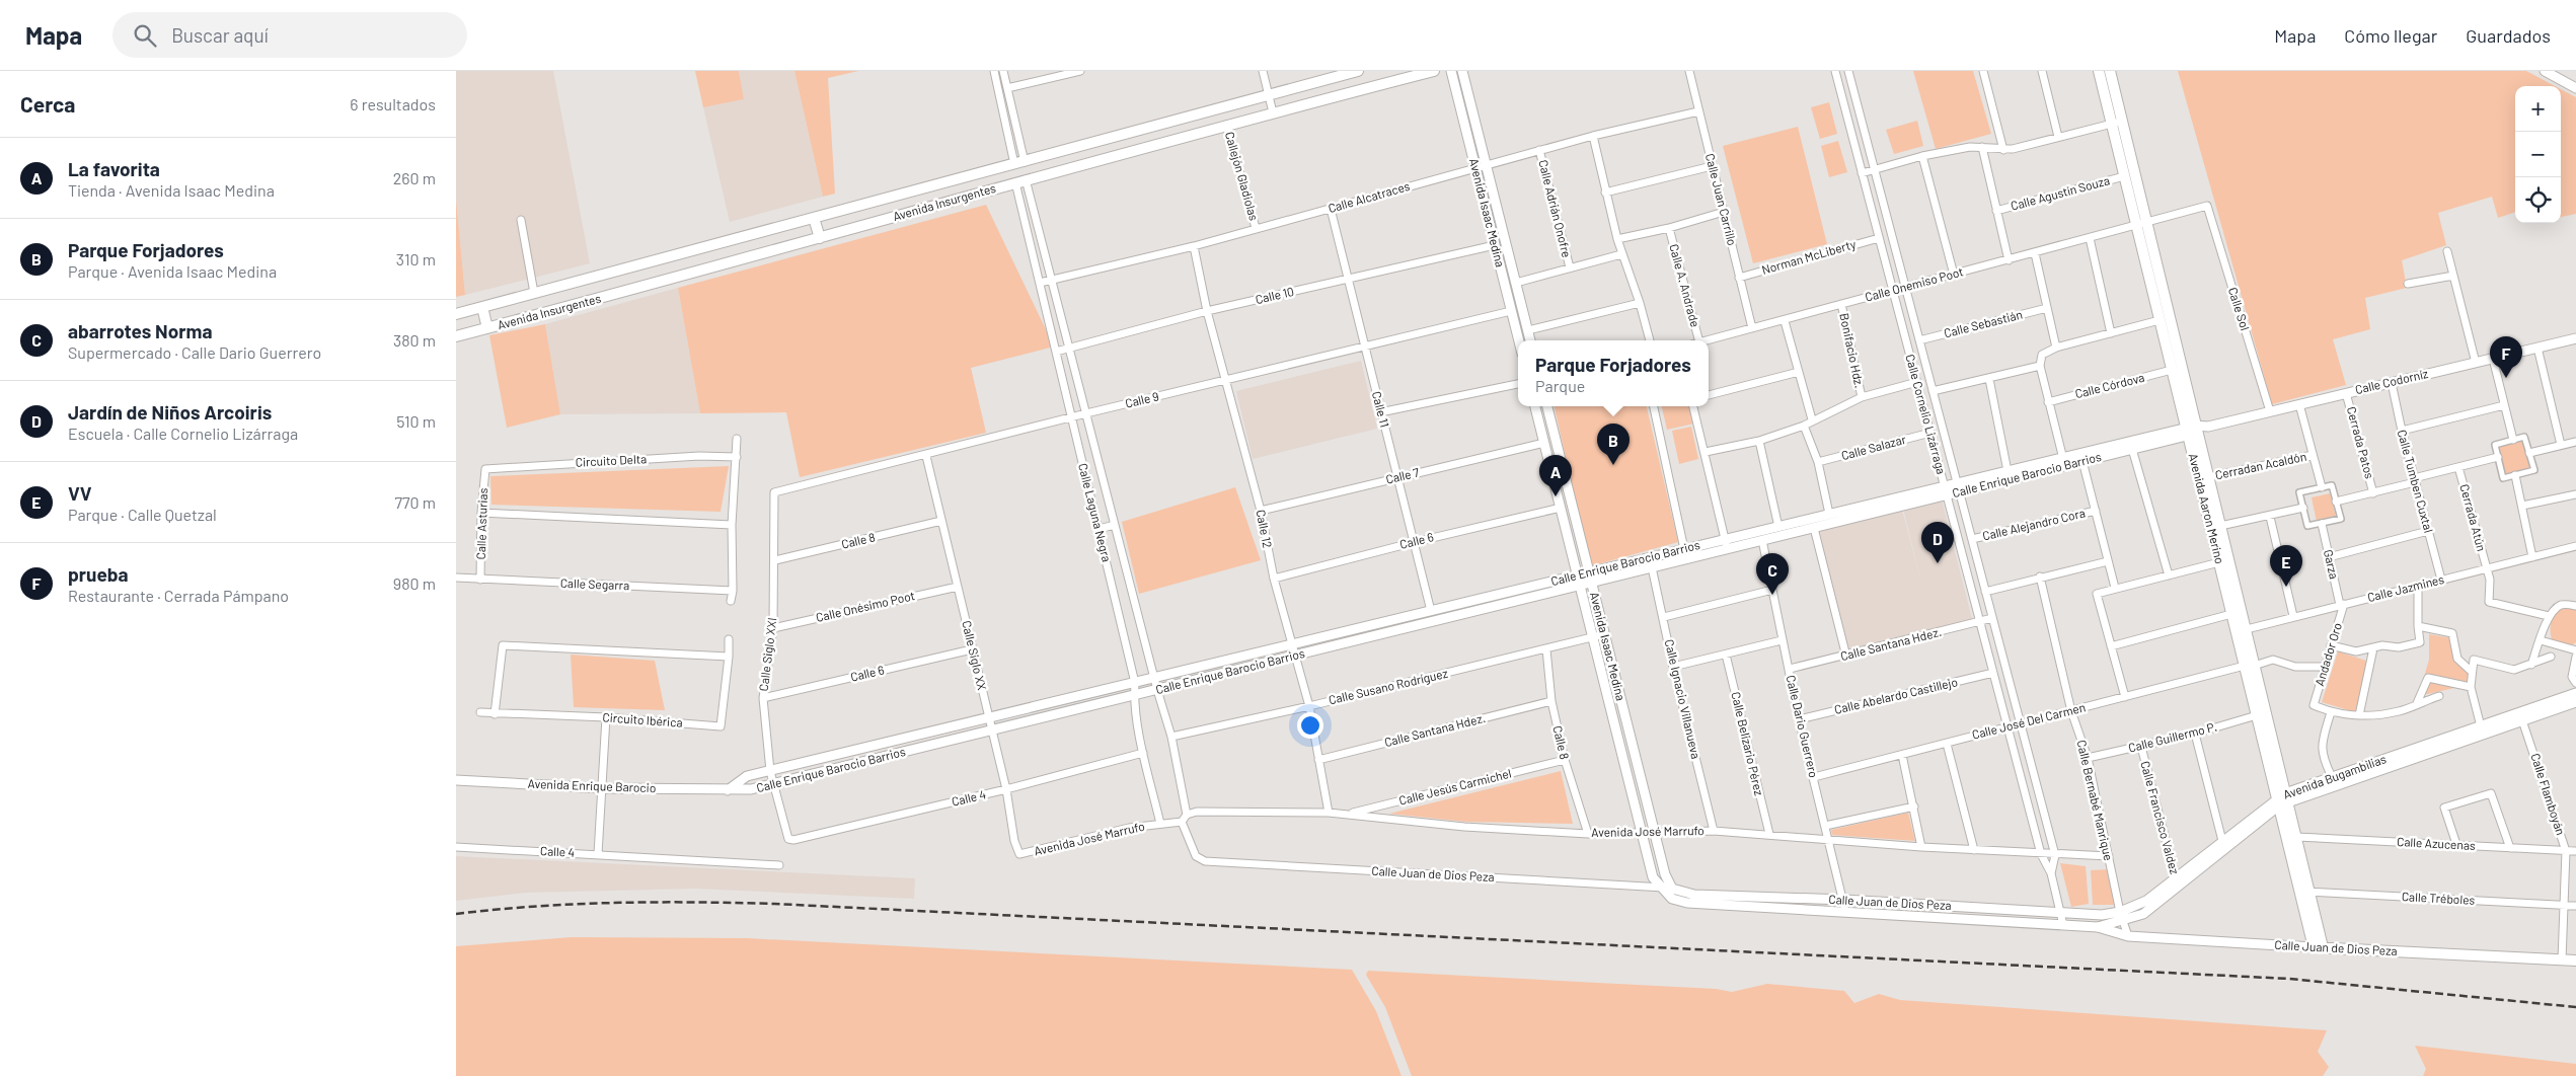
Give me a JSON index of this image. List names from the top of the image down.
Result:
{
  "streets": {
    "main road": ["Avenida Insurgentes", "Avenida Aaron Merino", "Calle Juan de Dios Peza"],
    "street": [
      "Callejón Gladiolas",
      "Calle Agustín Souza",
      "Calle Alcatraces",
      "Calle Juan Carrillo",
      "Calle Adrián Onofre",
      "Avenida Isaac Medina",
      "Norman McLiberty",
      "Calle Onemiso Poot",
      "Calle A. Andrade",
      "Calle 10",
      "Calle Sol",
      "Calle Sebastián",
      "Bonifacio Hdz.",
      "Calle Codorníz",
      "Calle Córdova",
      "Calle 9",
      "Calle 11",
      "Calle Cornelio Lizárraga",
      "Cerrada Patos",
      "Calle Salazar",
      "Circuito Delta",
      "Cerradan Acaldón",
      "Calle Enrique Barocio Barrios",
      "Calle 7",
      "Calle Tumben Cuxtal",
      "Calle Laguna Negra",
      "Cerrada Atún",
      "Calle Asturias",
      "Calle Alejandro Cora",
      "Calle 12",
      "Calle 8",
      "Calle 6",
      "Garza",
      "Calle Segarra",
      "Calle Jazmines",
      "Calle Onésimo Poot",
      "Calle Santana Hdez.",
      "Calle Siglo XXI",
      "Andador Oro",
      "Calle Siglo XX",
      "Calle Susano Rodríguez",
      "Calle Abelardo Castillejo",
      "Calle Ignacio Villanueva",
      "Circuito Ibérica",
      "Calle José Del Carmen",
      "Calle Dario Guerrero",
      "Calle Guillermo P.",
      "Calle Belizario Pérez",
      "Avenida Bugambilias",
      "Avenida Enrique Barocio",
      "Calle Jesús Carmichel",
      "Calle Flamboyán",
      "Calle 4",
      "Calle Bernabé Manrique",
      "Calle Francisco Valdez",
      "Avenida José Marrufo",
      "Calle Azucenas",
      "Calle Tréboles"
    ]
  },
  "crossings": [
    ["Callejón Gladiolas", "Calle Alcatraces"],
    ["Callejón Gladiolas", "Avenida Insurgentes"],
    ["Calle Agustín Souza", "Avenida Aaron Merino"],
    ["Calle Alcatraces", "Calle Juan Carrillo"],
    ["Calle Alcatraces", "Calle Adrián Onofre"],
    ["Calle Alcatraces", "Avenida Isaac Medina"],
    ["Calle Alcatraces", "Calle 11"],
    ["Calle Alcatraces", "Calle Laguna Negra"],
    ["Calle Alcatraces", "Calle 12"],
    ["Calle Juan Carrillo", "Norman McLiberty"],
    ["Calle Juan Carrillo", "Calle Onemiso Poot"],
    ["Avenida Insurgentes", "Calle Laguna Negra"],
    ["Avenida Isaac Medina", "Calle 10"],
    ["Avenida Isaac Medina", "Calle 9"],
    ["Avenida Isaac Medina", "Calle Enrique Barocio Barrios"],
    ["Avenida Isaac Medina", "Calle 7"],
    ["Avenida Isaac Medina", "Calle 6"],
    ["Avenida Isaac Medina", "Calle Susano Rodríguez"],
    ["Avenida Isaac Medina", "Avenida José Marrufo"],
    ["Avenida Isaac Medina", "Calle Juan de Dios Peza"],
    ["Norman McLiberty", "Calle Cornelio Lizárraga"],
    ["Calle Onemiso Poot", "Calle Sol"],
    ["Calle Onemiso Poot", "Bonifacio Hdz."],
    ["Calle Onemiso Poot", "Calle Cornelio Lizárraga"],
    ["Calle Onemiso Poot", "Avenida Aaron Merino"],
    ["Calle 10", "Calle 11"],
    ["Calle 10", "Calle Laguna Negra"],
    ["Calle 10", "Calle 12"],
    ["Calle Sol", "Calle Codorníz"],
    ["Calle Sol", "Avenida Aaron Merino"],
    ["Calle Sebastián", "Calle Cornelio Lizárraga"],
    ["Calle Codorníz", "Cerrada Patos"],
    ["Calle Codorníz", "Calle Enrique Barocio Barrios"],
    ["Calle Codorníz", "Calle Tumben Cuxtal"],
    ["Calle Codorníz", "Avenida Aaron Merino"],
    ["Calle Córdova", "Avenida Aaron Merino"],
    ["Calle 9", "Calle 11"],
    ["Calle 9", "Calle Laguna Negra"],
    ["Calle 9", "Calle 12"],
    ["Calle 9", "Calle Siglo XXI"],
    ["Calle 9", "Calle Siglo XX"],
    ["Calle 11", "Calle Enrique Barocio Barrios"],
    ["Calle 11", "Calle 7"],
    ["Calle 11", "Calle 6"],
    ["Calle Cornelio Lizárraga", "Calle Salazar"],
    ["Calle Cornelio Lizárraga", "Calle Enrique Barocio Barrios"],
    ["Calle Cornelio Lizárraga", "Calle Alejandro Cora"],
    ["Calle Cornelio Lizárraga", "Calle Santana Hdez."],
    ["Calle Cornelio Lizárraga", "Calle Abelardo Castillejo"],
    ["Calle Cornelio Lizárraga", "Calle José Del Carmen"],
    ["Calle Cornelio Lizárraga", "Avenida José Marrufo"],
    ["Calle Cornelio Lizárraga", "Calle Juan de Dios Peza"],
    ["Circuito Delta", "Calle Asturias"],
    ["Cerradan Acaldón", "Avenida Aaron Merino"],
    ["Calle Enrique Barocio Barrios", "Avenida Aaron Merino"],
    ["Calle Enrique Barocio Barrios", "Calle Laguna Negra"],
    ["Calle Enrique Barocio Barrios", "Calle 12"],
    ["Calle Enrique Barocio Barrios", "Calle Siglo XXI"],
    ["Calle Enrique Barocio Barrios", "Calle Siglo XX"],
    ["Calle Enrique Barocio Barrios", "Calle Ignacio Villanueva"],
    ["Calle Enrique Barocio Barrios", "Calle Dario Guerrero"],
    ["Calle Enrique Barocio Barrios", "Avenida Enrique Barocio"],
    ["Calle 7", "Calle 12"],
    ["Calle Tumben Cuxtal", "Calle Jazmines"],
    ["Avenida Aaron Merino", "Calle Jazmines"],
    ["Avenida Aaron Merino", "Calle José Del Carmen"],
    ["Avenida Aaron Merino", "Calle Guillermo P."],
    ["Avenida Aaron Merino", "Avenida Bugambilias"],
    ["Avenida Aaron Merino", "Calle Azucenas"],
    ["Avenida Aaron Merino", "Calle Juan de Dios Peza"],
    ["Avenida Aaron Merino", "Calle Tréboles"],
    ["Calle Laguna Negra", "Calle Susano Rodríguez"],
    ["Calle Laguna Negra", "Calle 4"],
    ["Calle Laguna Negra", "Avenida José Marrufo"],
    ["Cerrada Atún", "Calle Jazmines"],
    ["Calle Asturias", "Calle Segarra"],
    ["Calle 12", "Calle 6"],
    ["Calle 12", "Calle Santana Hdez."],
    ["Calle 12", "Calle Susano Rodríguez"],
    ["Calle 12", "Avenida José Marrufo"],
    ["Calle 8", "Calle Santana Hdez."],
    ["Calle 8", "Calle Siglo XXI"],
    ["Calle 8", "Calle Siglo XX"],
    ["Calle 8", "Calle Susano Rodríguez"],
    ["Calle 8", "Calle Jesús Carmichel"],
    ["Calle 8", "Avenida José Marrufo"],
    ["Calle 6", "Calle Siglo XXI"],
    ["Calle 6", "Calle Siglo XX"],
    ["Garza", "Calle Jazmines"],
    ["Garza", "Andador Oro"],
    ["Calle Jazmines", "Andador Oro"],
    ["Calle Onésimo Poot", "Calle Siglo XXI"],
    ["Calle Onésimo Poot", "Calle Siglo XX"],
    ["Calle Santana Hdez.", "Calle Dario Guerrero"],
    ["Calle Siglo XXI", "Calle 4"],
    ["Andador Oro", "Calle José Del Carmen"],
    ["Calle Siglo XX", "Calle 4"],
    ["Calle Siglo XX", "Avenida José Marrufo"],
    ["Calle Abelardo Castillejo", "Calle Dario Guerrero"],
    ["Calle Ignacio Villanueva", "Avenida José Marrufo"],
    ["Calle José Del Carmen", "Calle Dario Guerrero"],
    ["Calle José Del Carmen", "Calle Bernabé Manrique"],
    ["Calle Dario Guerrero", "Avenida José Marrufo"],
    ["Calle Dario Guerrero", "Calle Juan de Dios Peza"],
    ["Calle Guillermo P.", "Calle Bernabé Manrique"],
    ["Calle Guillermo P.", "Calle Francisco Valdez"],
    ["Calle Belizario Pérez", "Avenida José Marrufo"],
    ["Avenida Bugambilias", "Calle Flamboyán"],
    ["Avenida Bugambilias", "Calle Bernabé Manrique"],
    ["Avenida Bugambilias", "Calle Francisco Valdez"],
    ["Avenida Bugambilias", "Calle Juan de Dios Peza"],
    ["Calle Jesús Carmichel", "Avenida José Marrufo"],
    ["Calle Flamboyán", "Calle Azucenas"],
    ["Calle Flamboyán", "Calle Juan de Dios Peza"],
    ["Calle Flamboyán", "Calle Tréboles"],
    ["Calle Bernabé Manrique", "Avenida José Marrufo"],
    ["Calle Bernabé Manrique", "Calle Juan de Dios Peza"]
  ],
  "page": {
    "header": "Mapa",
    "search": "Buscar aquí",
    "nav": ["Mapa", "Cómo llegar", "Guardados"],
    "heading": ["Cerca", "6 resultados"],
    "map_buttons": ["+", "−"],
    "list": [
      {
        "mark": "A",
        "name": "La favorita",
        "note": "Tienda · Avenida Isaac Medina",
        "value": "260 m"
      },
      {
        "mark": "B",
        "name": "Parque Forjadores",
        "note": "Parque · Avenida Isaac Medina",
        "value": "310 m"
      },
      {
        "mark": "C",
        "name": "abarrotes Norma",
        "note": "Supermercado · Calle Dario Guerrero",
        "value": "380 m"
      },
      {
        "mark": "D",
        "name": "Jardín de Niños Arcoiris",
        "note": "Escuela · Calle Cornelio Lizárraga",
        "value": "510 m"
      },
      {
        "mark": "E",
        "name": "VV",
        "note": "Parque · Calle Quetzal",
        "value": "770 m"
      },
      {
        "mark": "F",
        "name": "prueba",
        "note": "Restaurante · Cerrada Pámpano",
        "value": "980 m"
      }
    ],
    "pins": [
      "F",
      "B",
      "A",
      "D",
      "E",
      "C"
    ],
    "popup": ["Parque Forjadores", "Parque"]
  }
}
